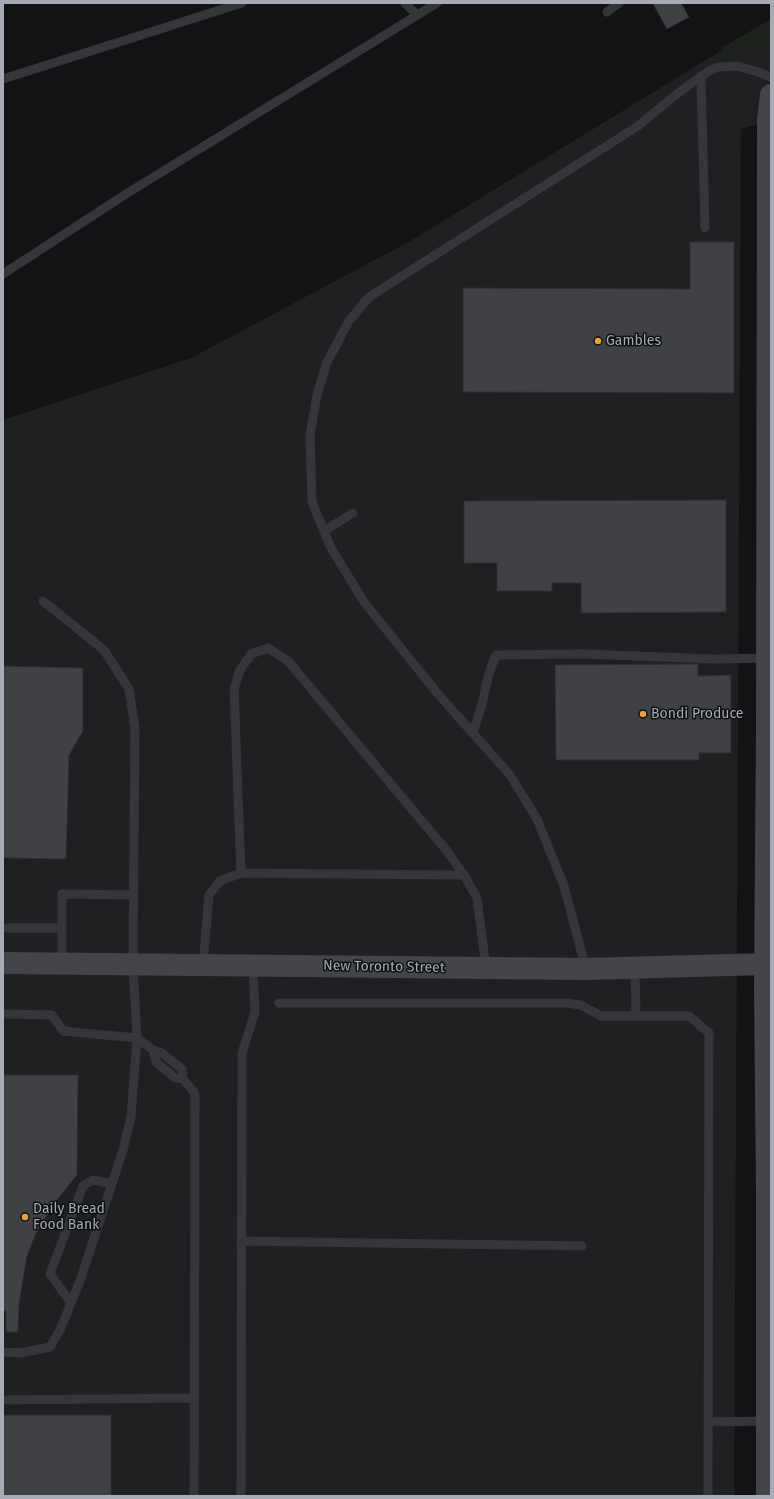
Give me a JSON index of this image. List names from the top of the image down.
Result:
{
  "streets": {
    "street": ["New Toronto Street"]
  },
  "places": ["Gambles", "Bondi Produce", "Daily Bread Food Bank"]
}
